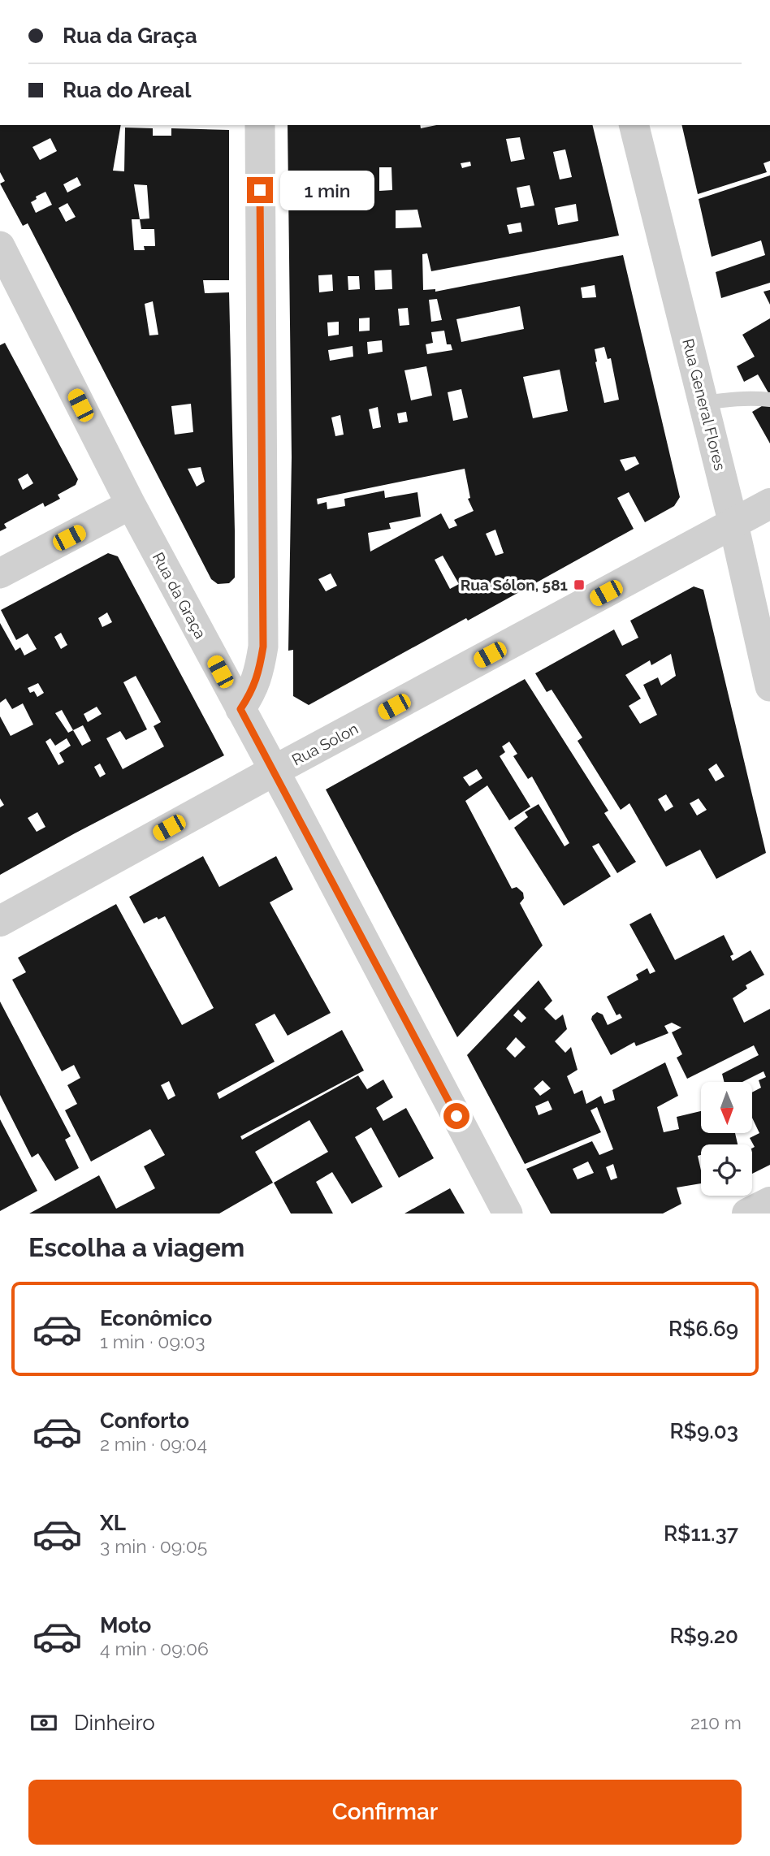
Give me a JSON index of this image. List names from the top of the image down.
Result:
{
  "streets": {
    "street": ["Rua General Flores", "Rua da Graça", "Rua Solon"]
  },
  "crossings": [
    ["Rua General Flores", "Rua Solon"],
    ["Rua da Graça", "Rua Solon"]
  ],
  "places": {
    "transit": ["Rua Sólon, 581"]
  },
  "north": "bottom",
  "page": {
    "banner": ["Rua da Graça", "Rua do Areal"],
    "bubble": "1 min",
    "heading": "Escolha a viagem",
    "list": [
      {
        "name": "Econômico",
        "note": "1 min · 09:03",
        "value": "R$6.69"
      },
      {
        "name": "Conforto",
        "note": "2 min · 09:04",
        "value": "R$9.03"
      },
      {
        "name": "XL",
        "note": "3 min · 09:05",
        "value": "R$11.37"
      },
      {
        "name": "Moto",
        "note": "4 min · 09:06",
        "value": "R$9.20"
      }
    ],
    "pay": ["Dinheiro", "210 m"],
    "buttons": "Confirmar"
  }
}
